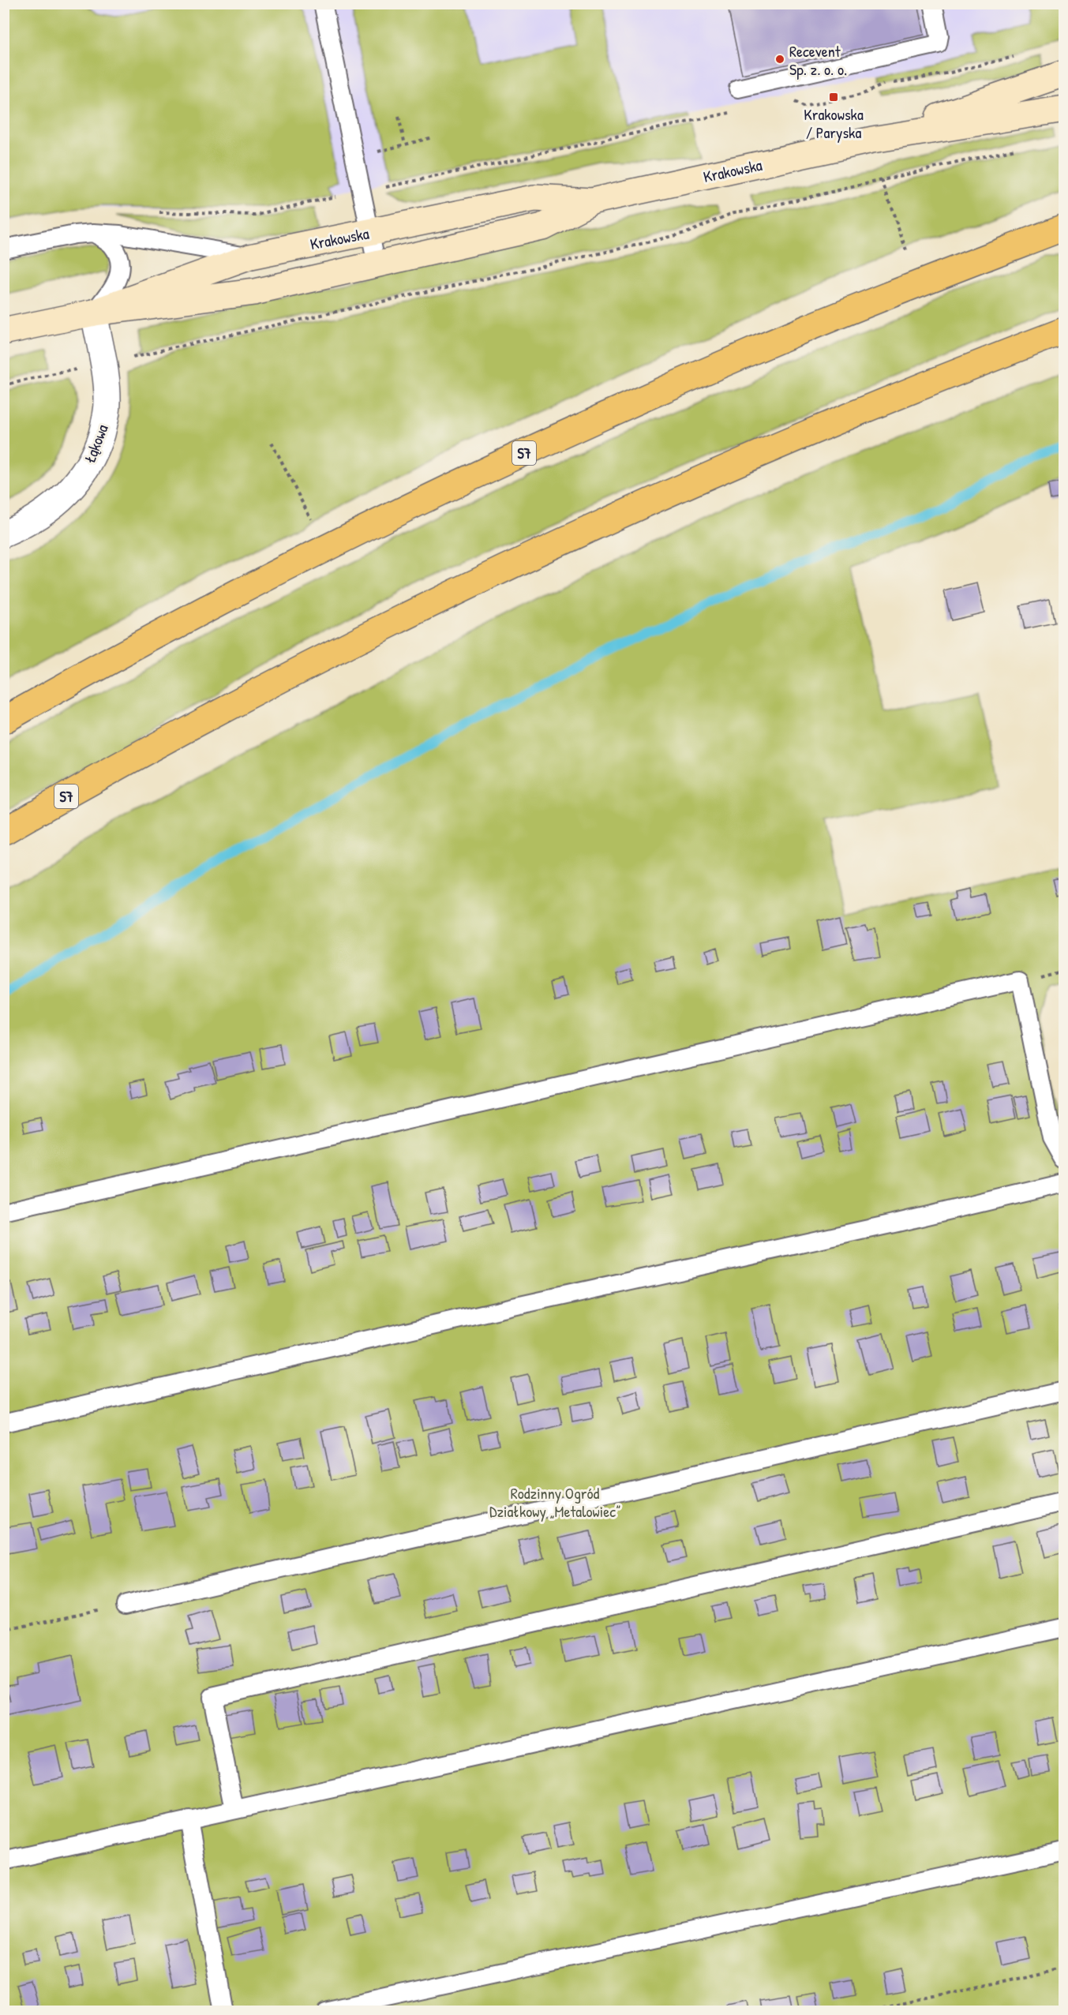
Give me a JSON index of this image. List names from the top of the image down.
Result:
{
  "streets": {
    "highway": ["S7"],
    "street": ["Krakowska", "Łąkowa"]
  },
  "crossings": [
    ["Krakowska", "Łąkowa"]
  ],
  "parks": ["Rodzinny Ogród Działkowy „Metalowiec”"],
  "places": {
    "other": ["Recevent Sp. z. o. o."],
    "transit": ["Krakowska / Paryska"]
  }
}
